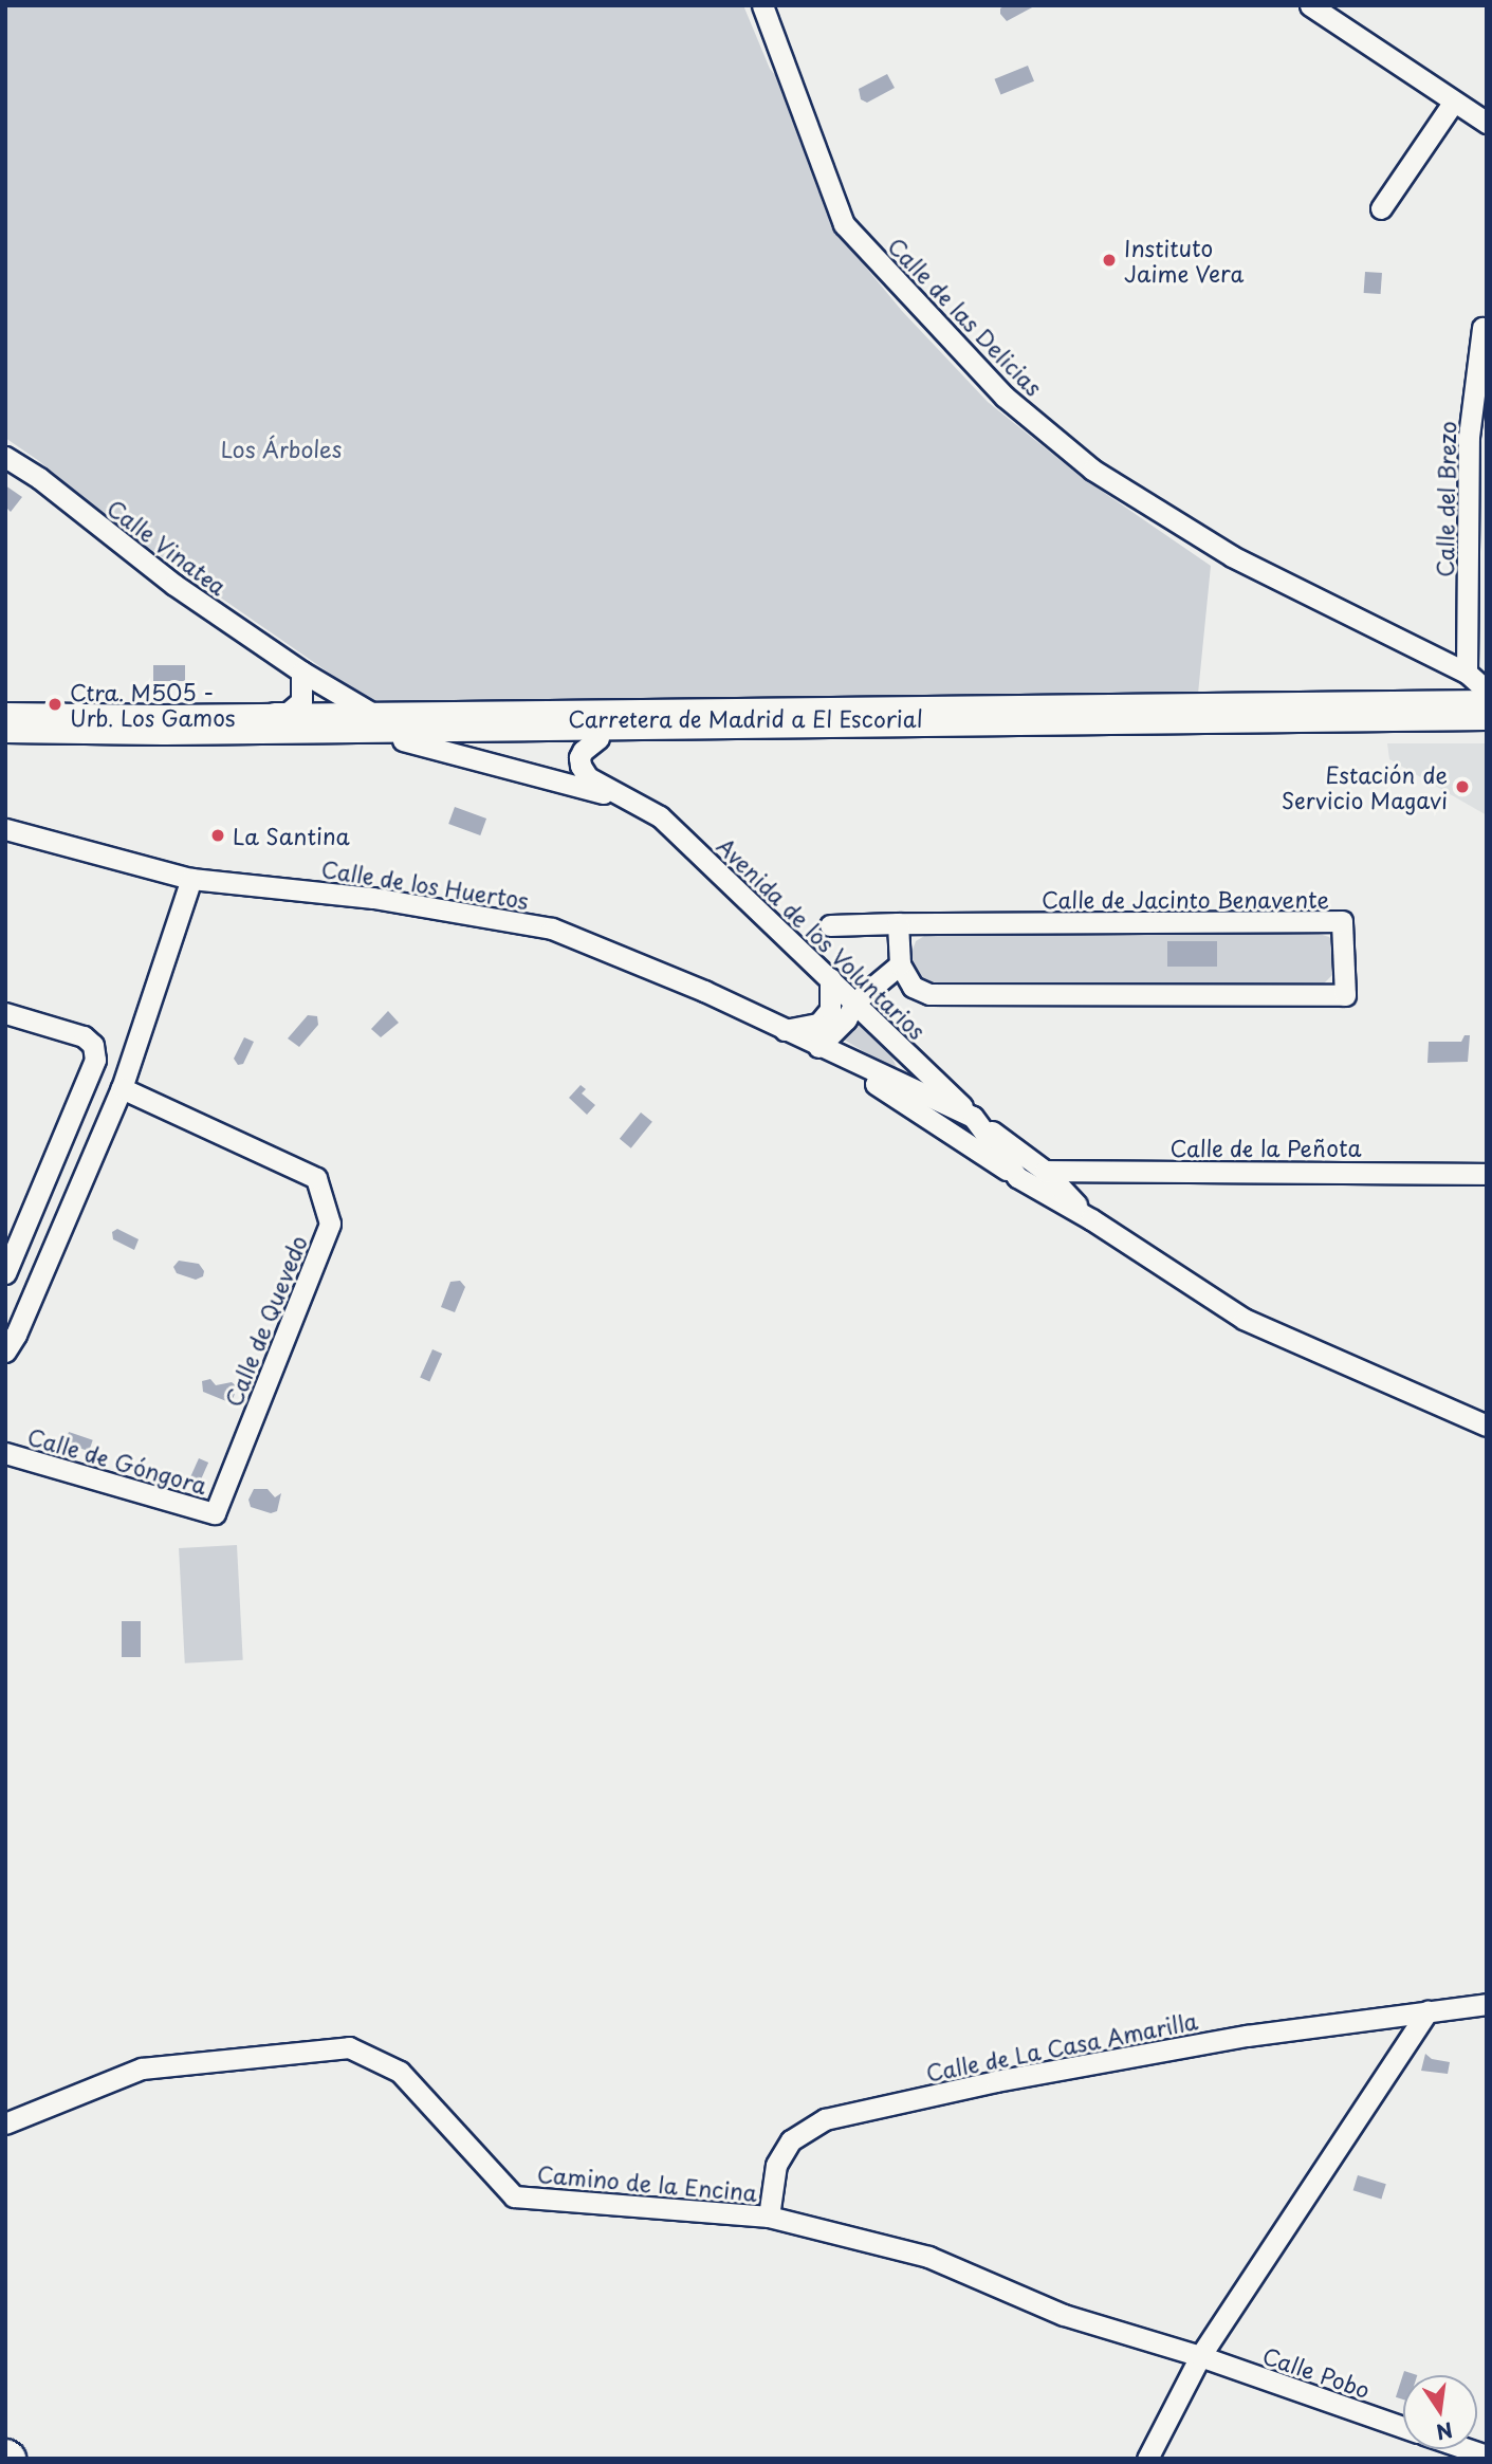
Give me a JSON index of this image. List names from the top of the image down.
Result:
{
  "streets": {
    "highway": ["Carretera de Madrid a El Escorial"],
    "street": [
      "Calle de las Delicias",
      "Calle del Brezo",
      "Calle Vinatea",
      "Calle de los Huertos",
      "Calle de Jacinto Benavente",
      "Avenida de los Voluntarios",
      "Calle de la Peñota",
      "Calle de Quevedo",
      "Calle de Góngora",
      "Calle de La Casa Amarilla",
      "Camino de la Encina",
      "Calle Pobo"
    ]
  },
  "crossings": [
    ["Calle de las Delicias", "Calle del Brezo"],
    ["Calle Vinatea", "Carretera de Madrid a El Escorial"],
    ["Calle Vinatea", "Avenida de los Voluntarios"],
    ["Carretera de Madrid a El Escorial", "Avenida de los Voluntarios"],
    ["Calle de los Huertos", "Avenida de los Voluntarios"],
    ["Avenida de los Voluntarios", "Calle de la Peñota"],
    ["Calle de Quevedo", "Calle de Góngora"],
    ["Calle de La Casa Amarilla", "Camino de la Encina"],
    ["Camino de la Encina", "Calle Pobo"]
  ],
  "parks": ["Los Árboles"],
  "places": [
    "Instituto Jaime Vera",
    "Ctra. M505 - Urb. Los Gamos",
    "Estación de Servicio Magavi",
    "La Santina"
  ],
  "north": "bottom"
}
